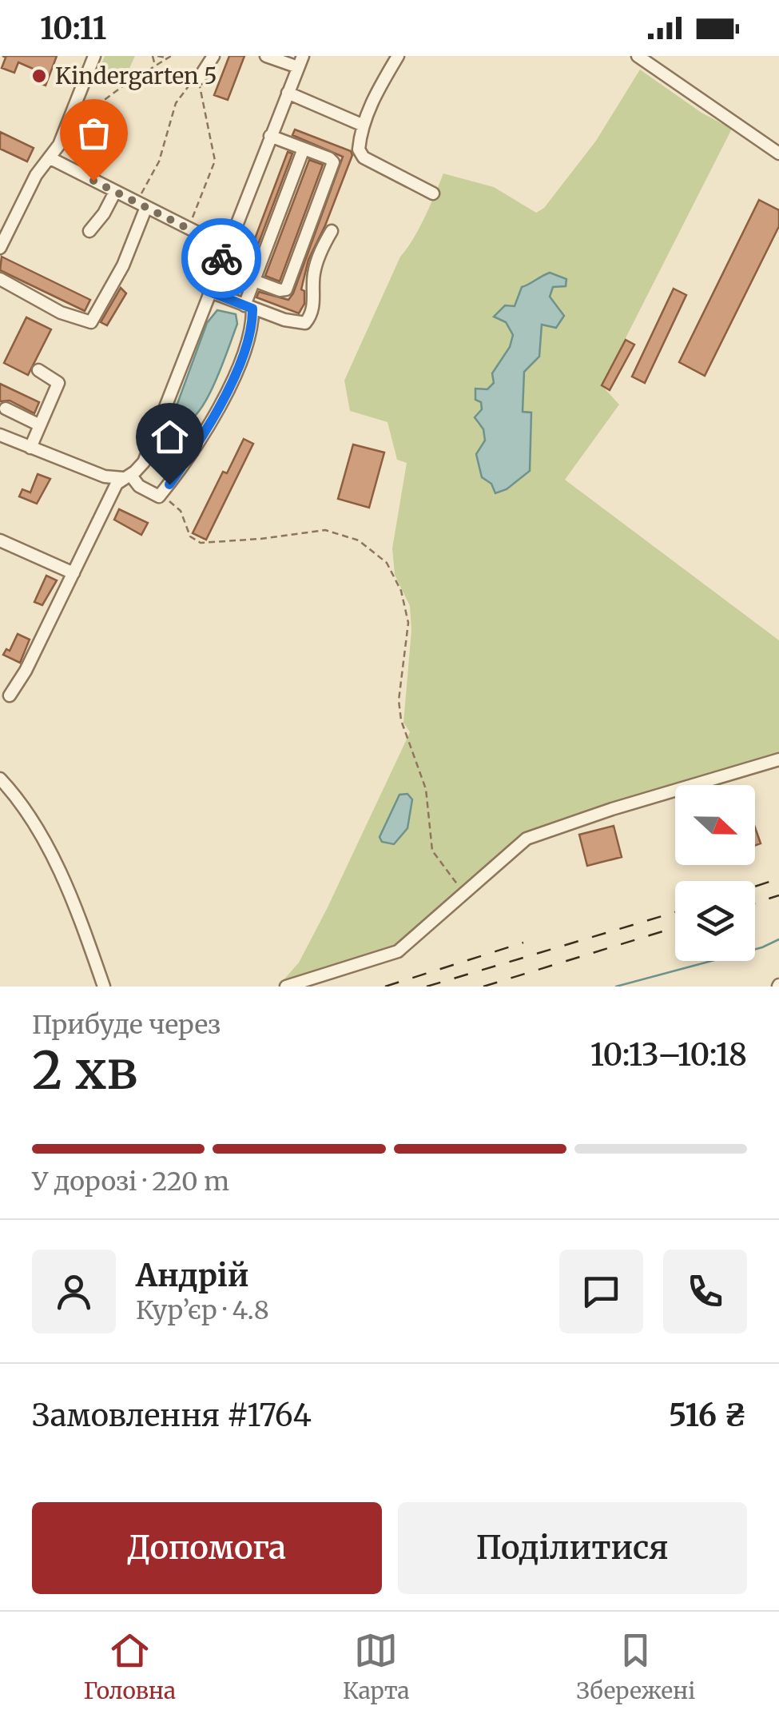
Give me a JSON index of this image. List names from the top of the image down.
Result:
{
  "places": ["Kindergarten 5"],
  "north": "right",
  "page": {
    "status": "10:11",
    "heading": ["2 хв", "Прибуде через", "10:13–10:18"],
    "panel": [
      "Андрій",
      "Кур’єр · 4.8",
      "Замовлення #1764",
      "516 ₴"
    ],
    "bar": "У дорозі · 220 m",
    "buttons": ["Допомога", "Поділитися"],
    "tabs": ["Головна", "Карта", "Збережені"]
  }
}
